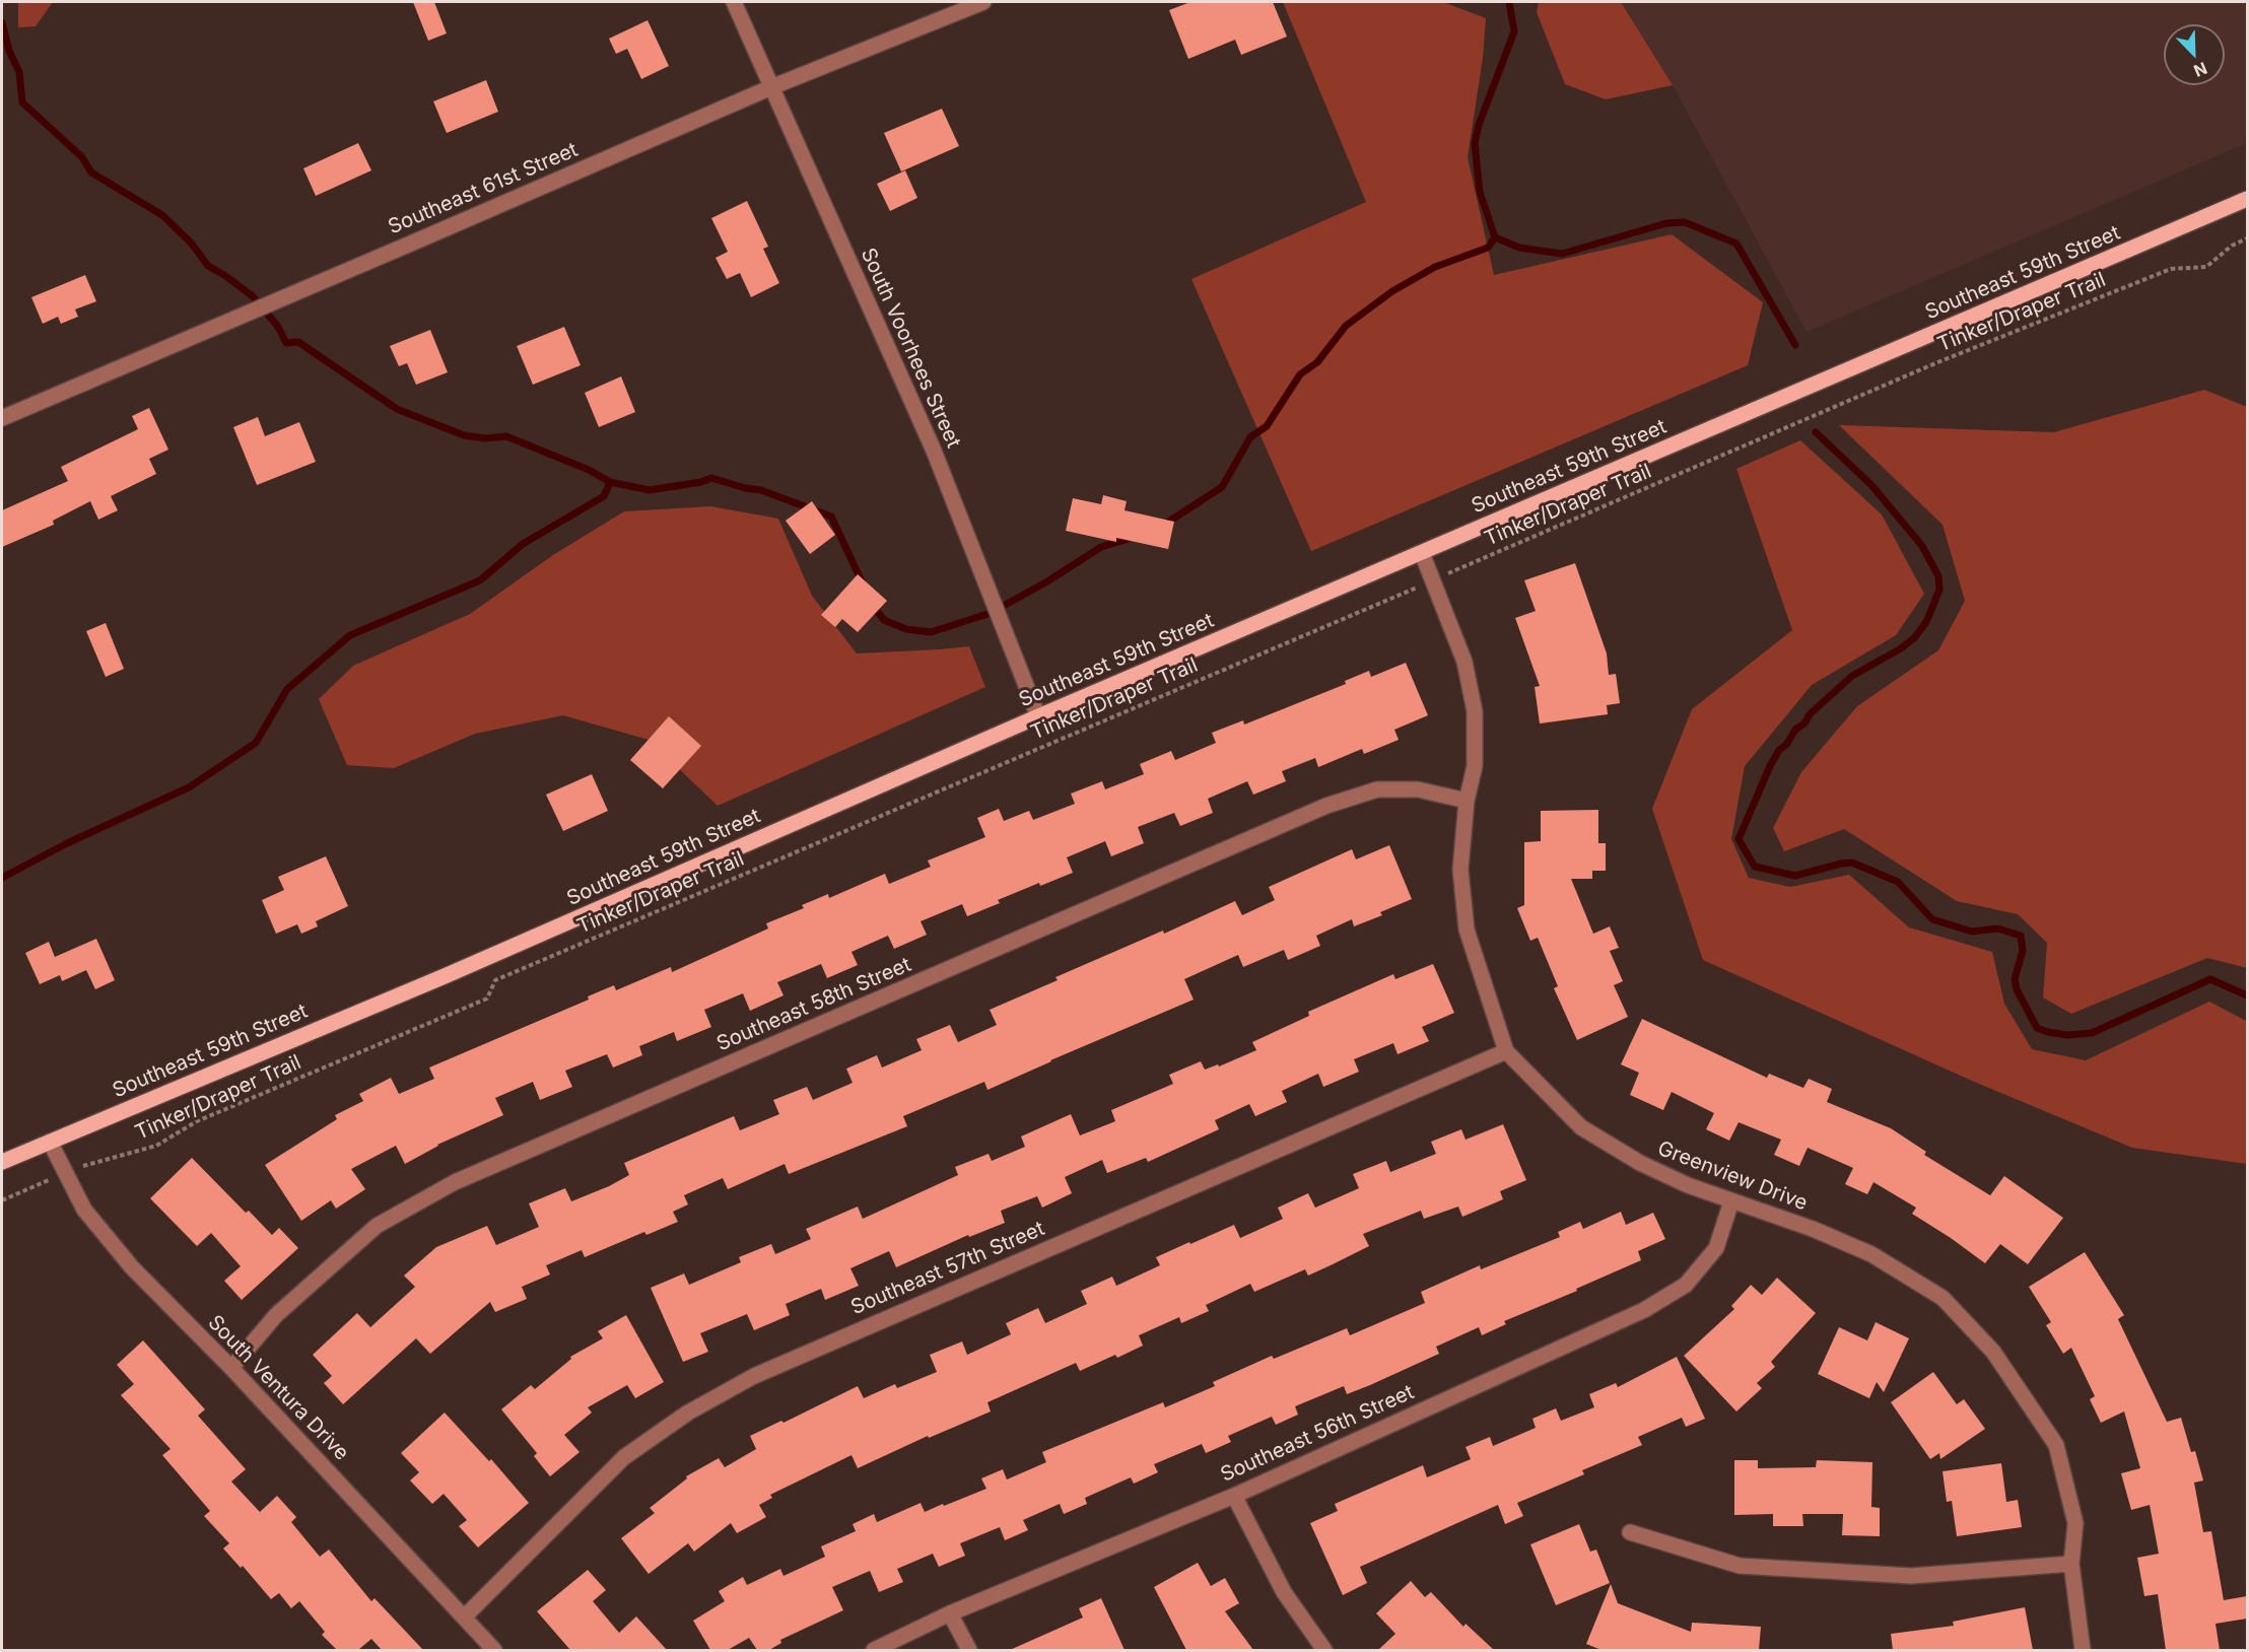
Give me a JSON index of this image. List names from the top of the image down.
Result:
{
  "streets": {
    "main road": ["Southeast 59th Street"],
    "street": [
      "Southeast 61st Street",
      "South Voorhees Street",
      "Southeast 58th Street",
      "Greenview Drive",
      "Southeast 57th Street",
      "South Ventura Drive",
      "Southeast 56th Street"
    ],
    "path": ["Tinker/Draper Trail"]
  },
  "crossings": [
    ["Southeast 61st Street", "South Voorhees Street"],
    ["Southeast 59th Street", "South Voorhees Street"],
    ["Southeast 59th Street", "Greenview Drive"],
    ["Southeast 59th Street", "South Ventura Drive"],
    ["Tinker/Draper Trail", "Greenview Drive"],
    ["Tinker/Draper Trail", "South Ventura Drive"],
    ["Southeast 58th Street", "Greenview Drive"],
    ["Southeast 58th Street", "South Ventura Drive"],
    ["Greenview Drive", "Southeast 57th Street"],
    ["Greenview Drive", "Southeast 56th Street"],
    ["Southeast 57th Street", "South Ventura Drive"]
  ],
  "north": "bottom right"
}
